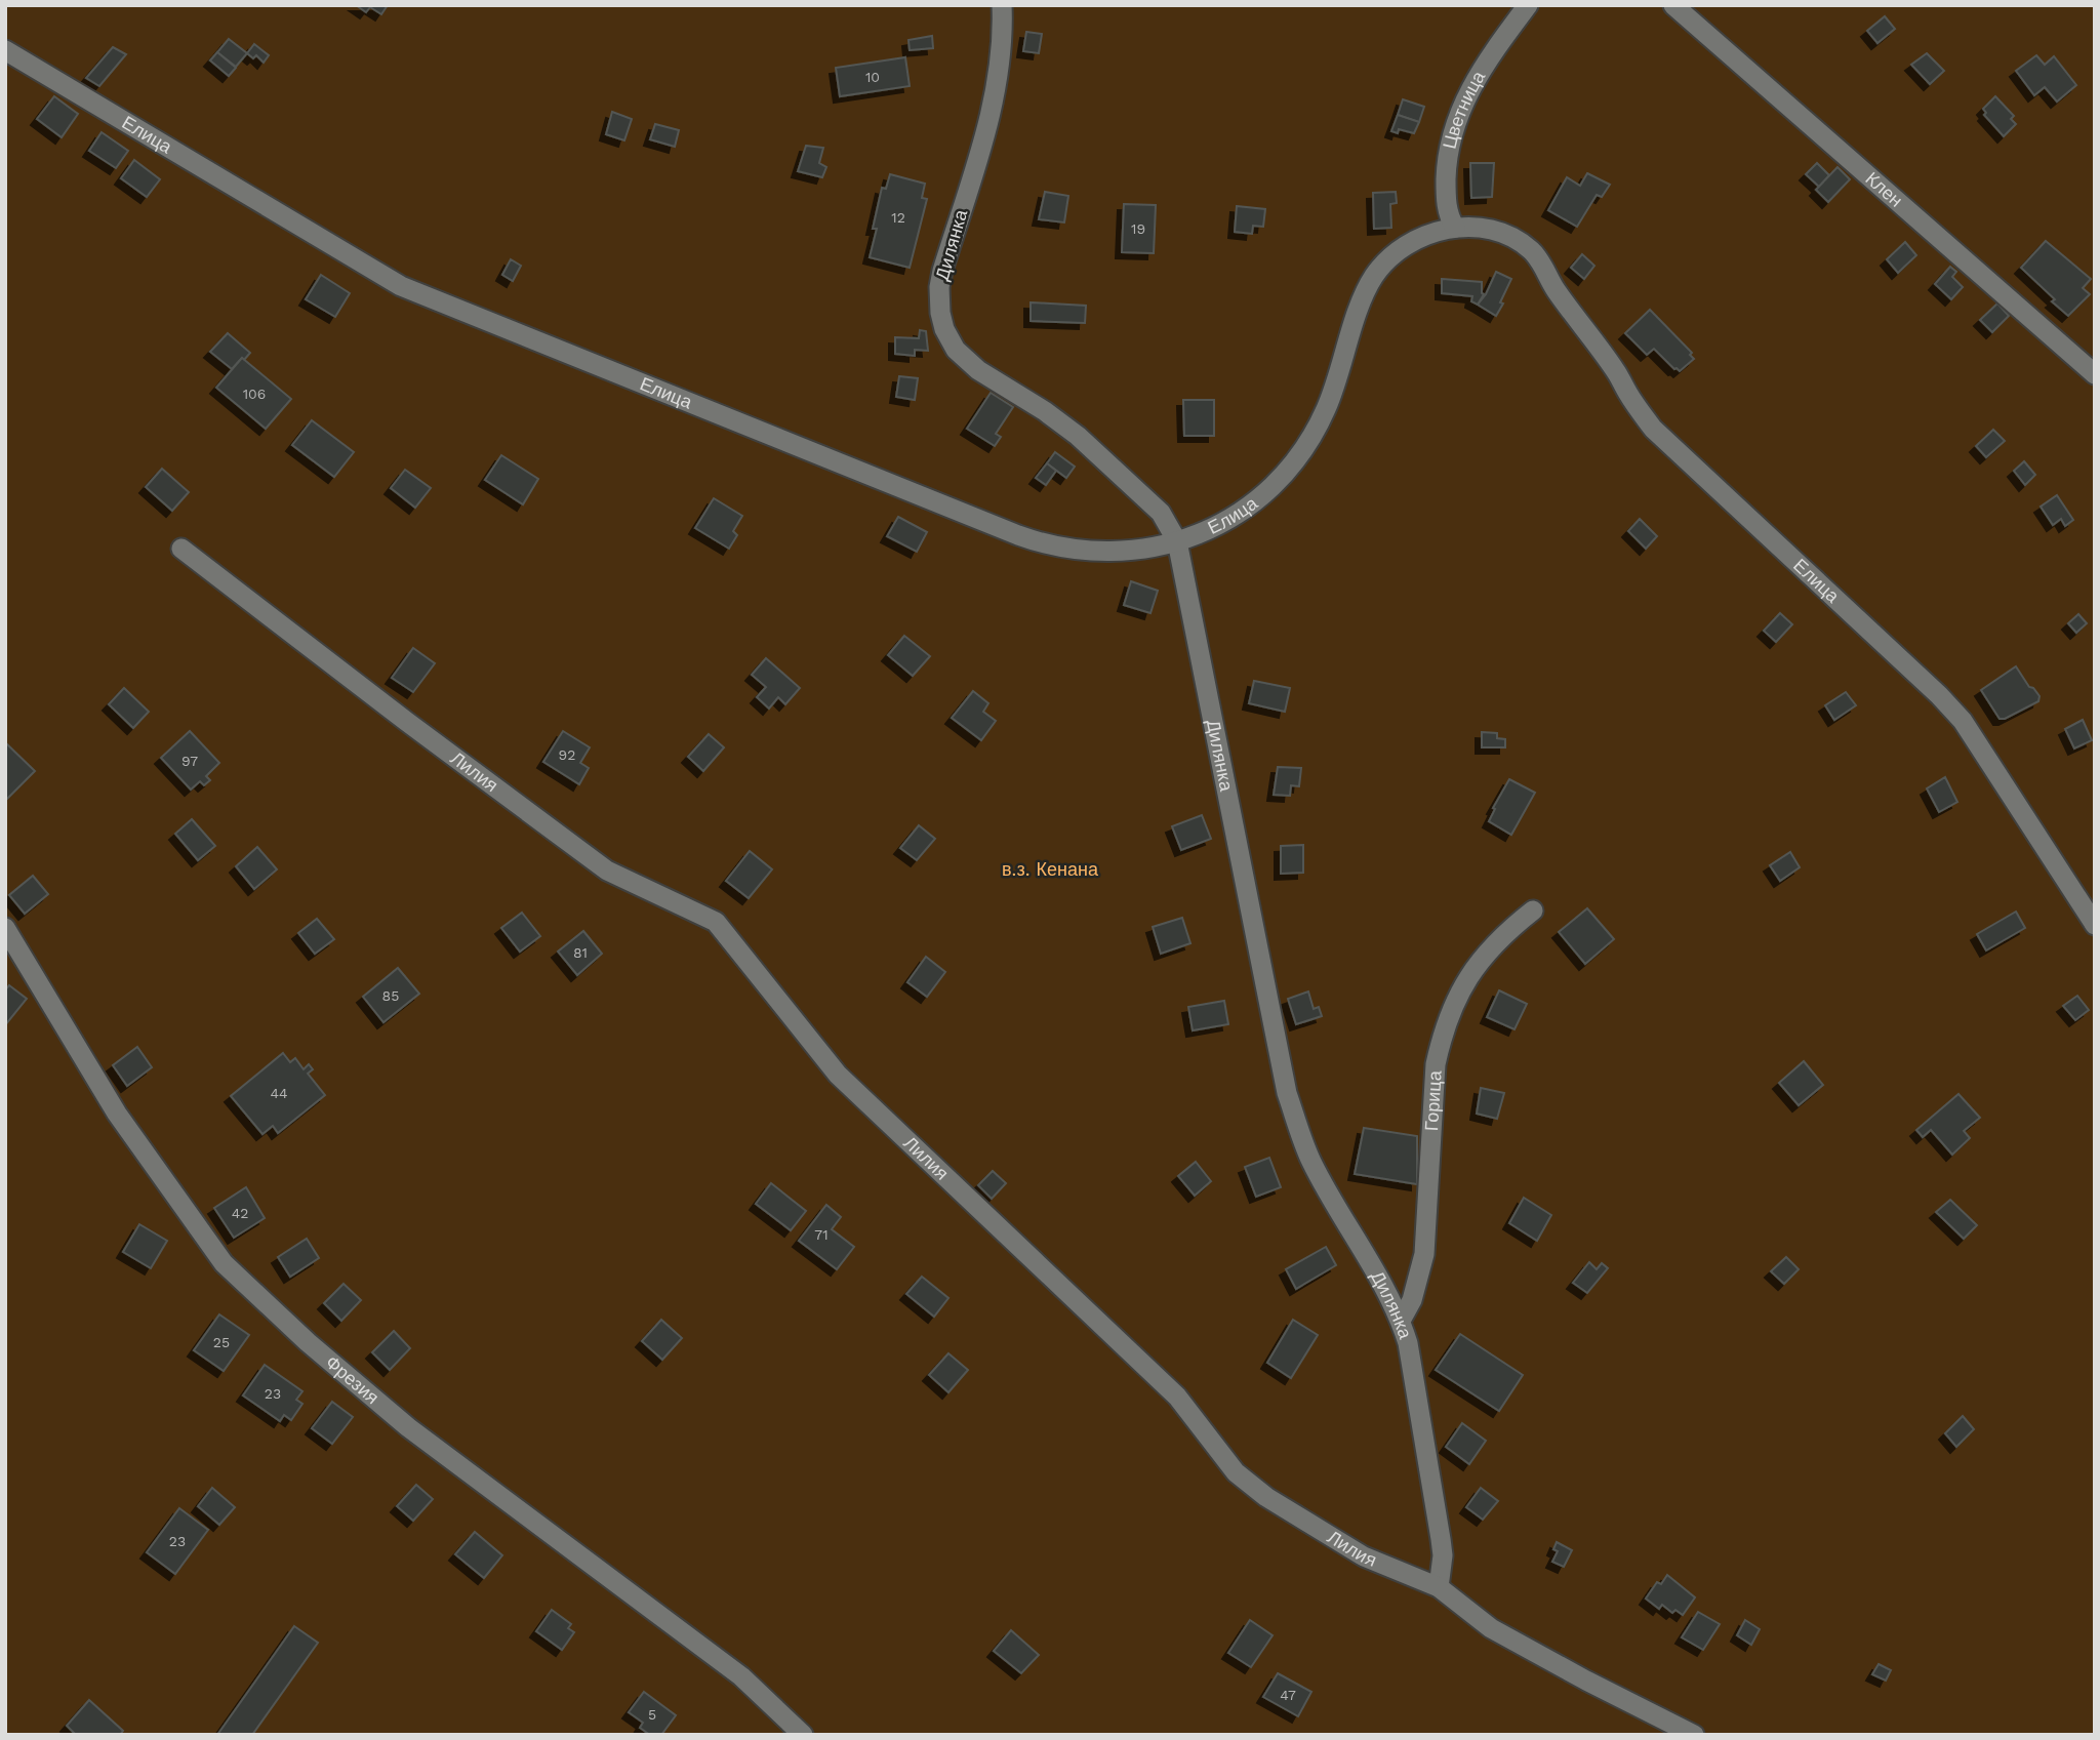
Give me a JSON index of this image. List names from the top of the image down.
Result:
{
  "streets": {
    "street": [
      "Цветница",
      "Елица",
      "Клен",
      "Дилянка",
      "Лилия",
      "Горица",
      "Фрезия"
    ]
  },
  "crossings": [
    ["Цветница", "Елица"],
    ["Елица", "Дилянка"],
    ["Дилянка", "Лилия"],
    ["Дилянка", "Горица"]
  ],
  "parks": ["в.з. Кенана"],
  "house_numbers": [
    "10",
    "12",
    "19",
    "106",
    "92",
    "97",
    "81",
    "85",
    "44",
    "42",
    "71",
    "25",
    "23",
    "23",
    "47",
    "5"
  ]
}
